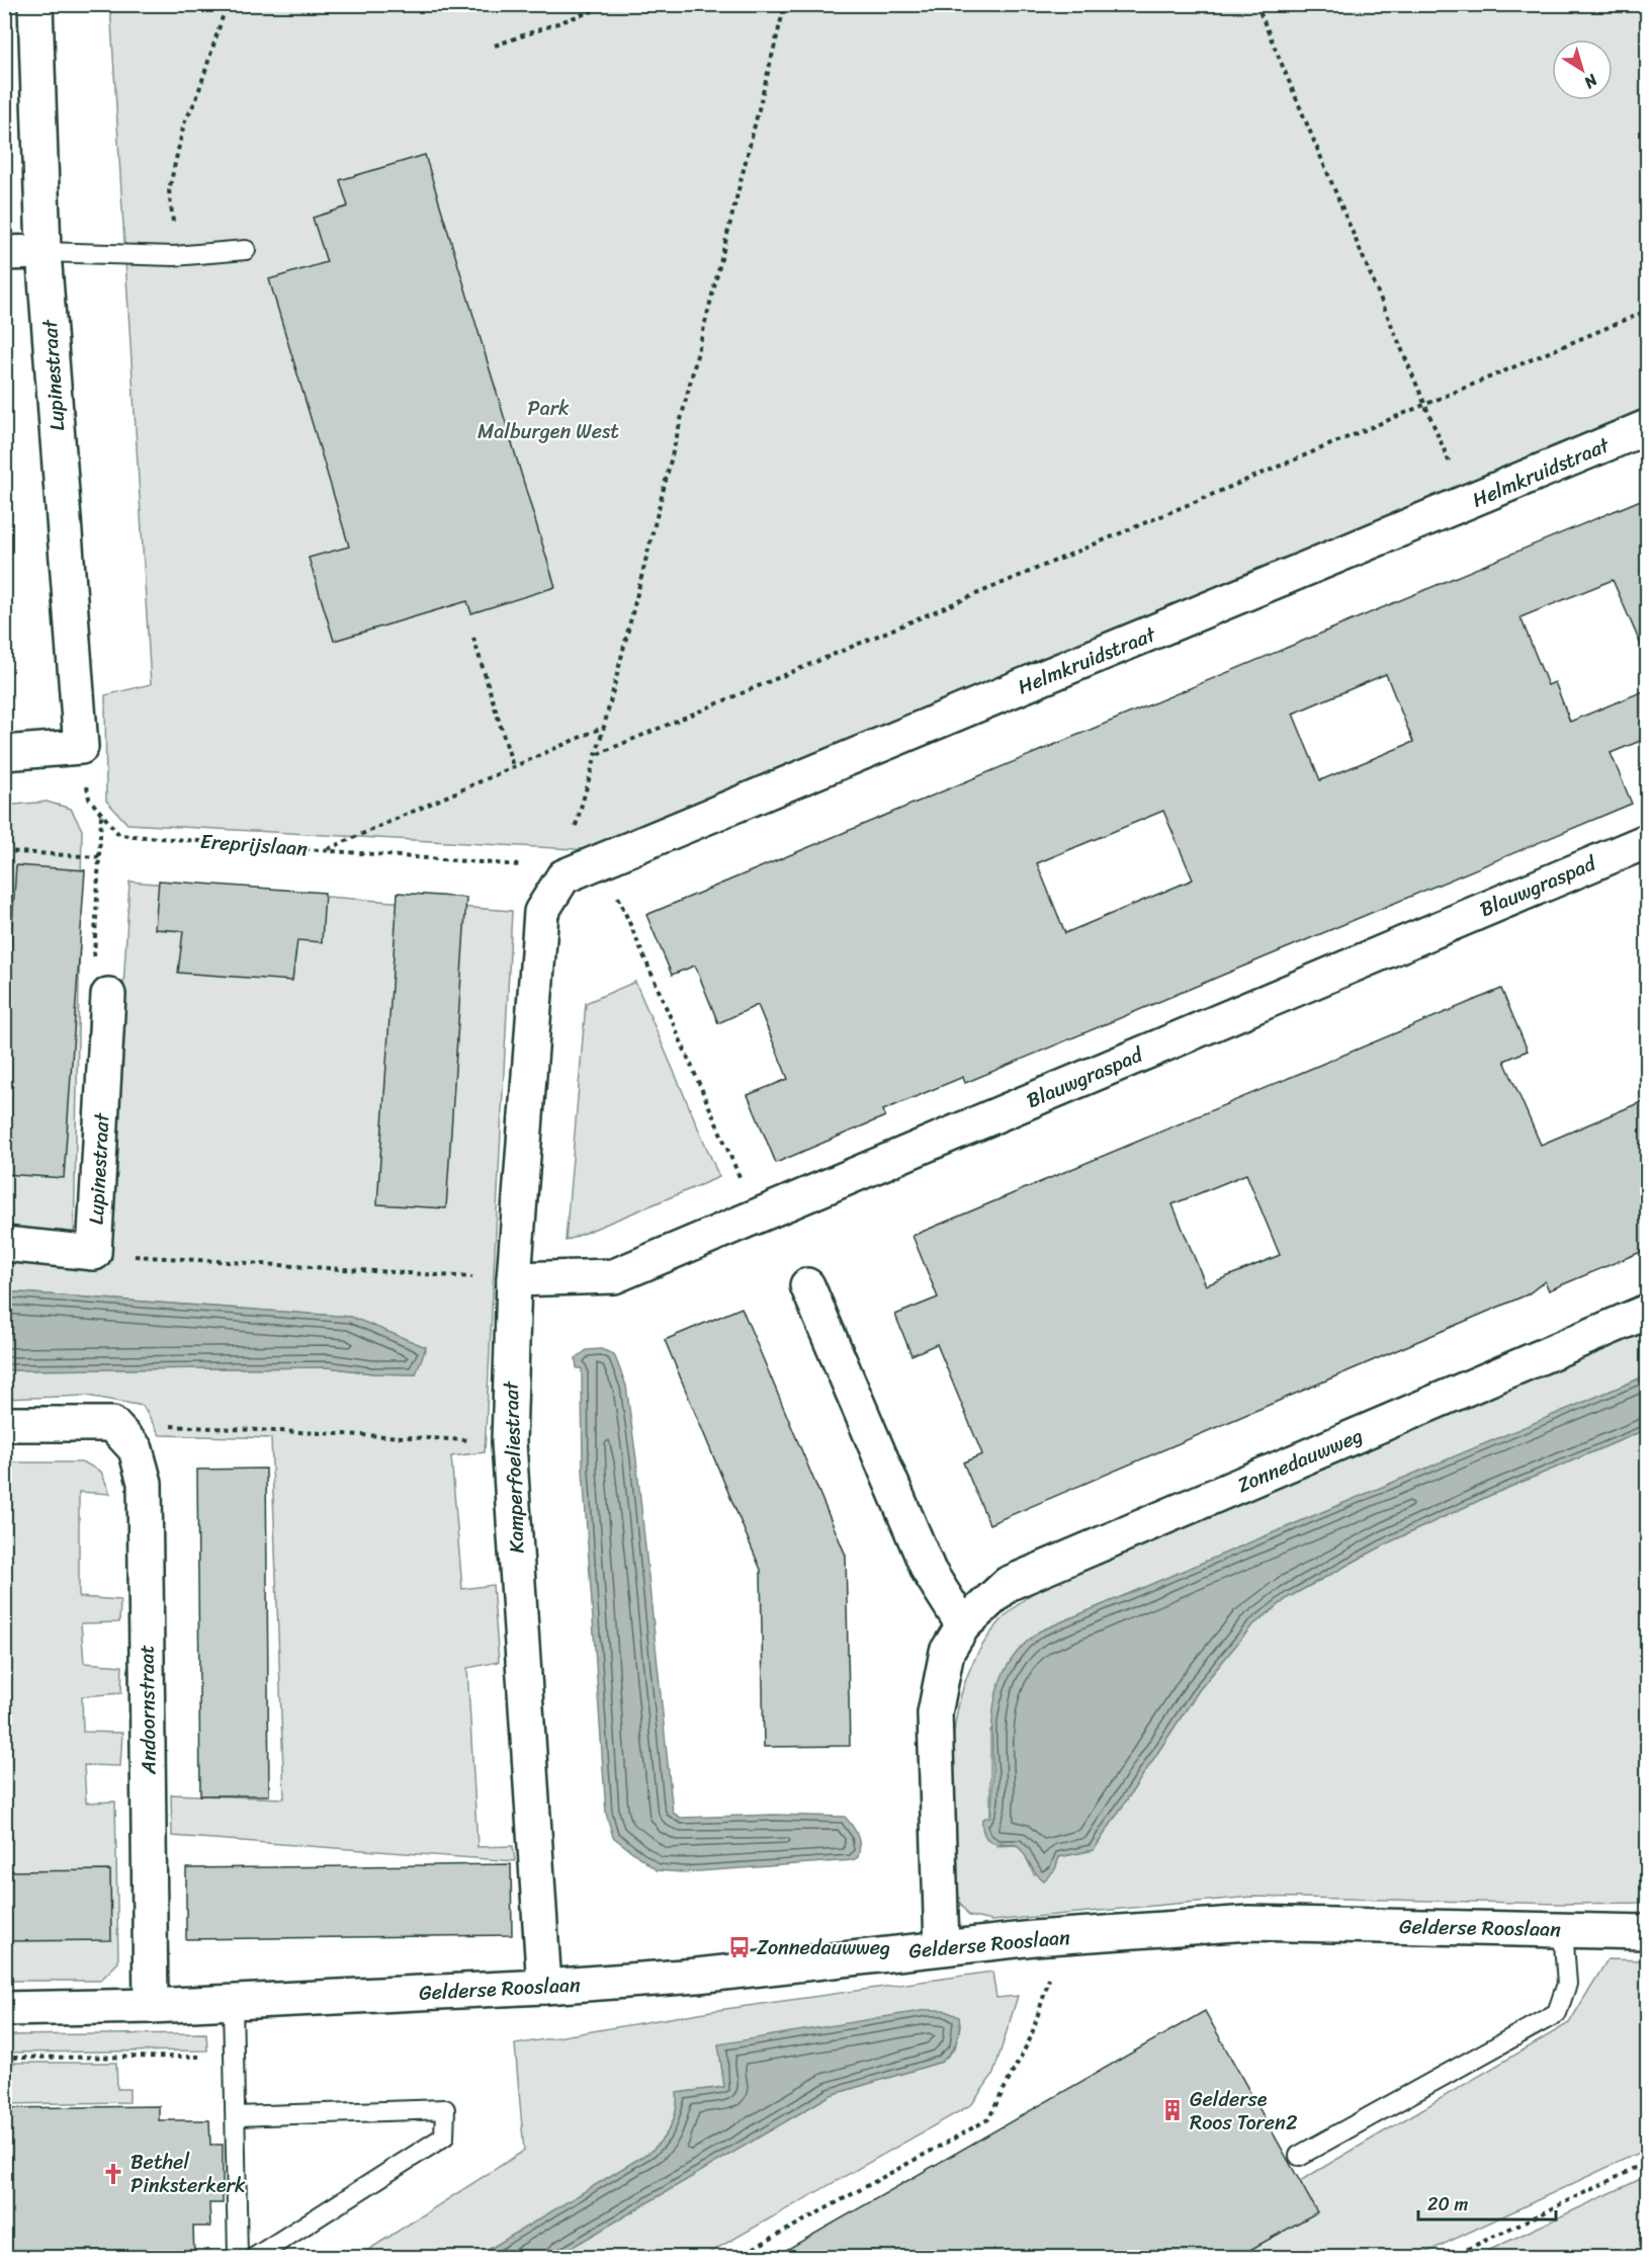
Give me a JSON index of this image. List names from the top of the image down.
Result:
{
  "streets": {
    "street": [
      "Lupinestraat",
      "Helmkruidstraat",
      "Blauwgraspad",
      "Zonnedauwweg",
      "Kamperfoeliestraat",
      "Andoornstraat",
      "Gelderse Rooslaan"
    ],
    "path": ["Ereprijslaan"]
  },
  "crossings": [
    ["Lupinestraat", "Ereprijslaan"],
    ["Helmkruidstraat", "Ereprijslaan"],
    ["Helmkruidstraat", "Kamperfoeliestraat"],
    ["Ereprijslaan", "Kamperfoeliestraat"],
    ["Blauwgraspad", "Kamperfoeliestraat"],
    ["Zonnedauwweg", "Gelderse Rooslaan"],
    ["Kamperfoeliestraat", "Gelderse Rooslaan"],
    ["Andoornstraat", "Gelderse Rooslaan"]
  ],
  "parks": ["Park Malburgen West"],
  "places": {
    "bus stop": ["Zonnedauwweg"],
    "building": ["Gelderse Roos Toren2"],
    "church": ["Bethel Pinksterkerk"]
  },
  "scale_bar": "20 m",
  "north": "bottom right"
}
